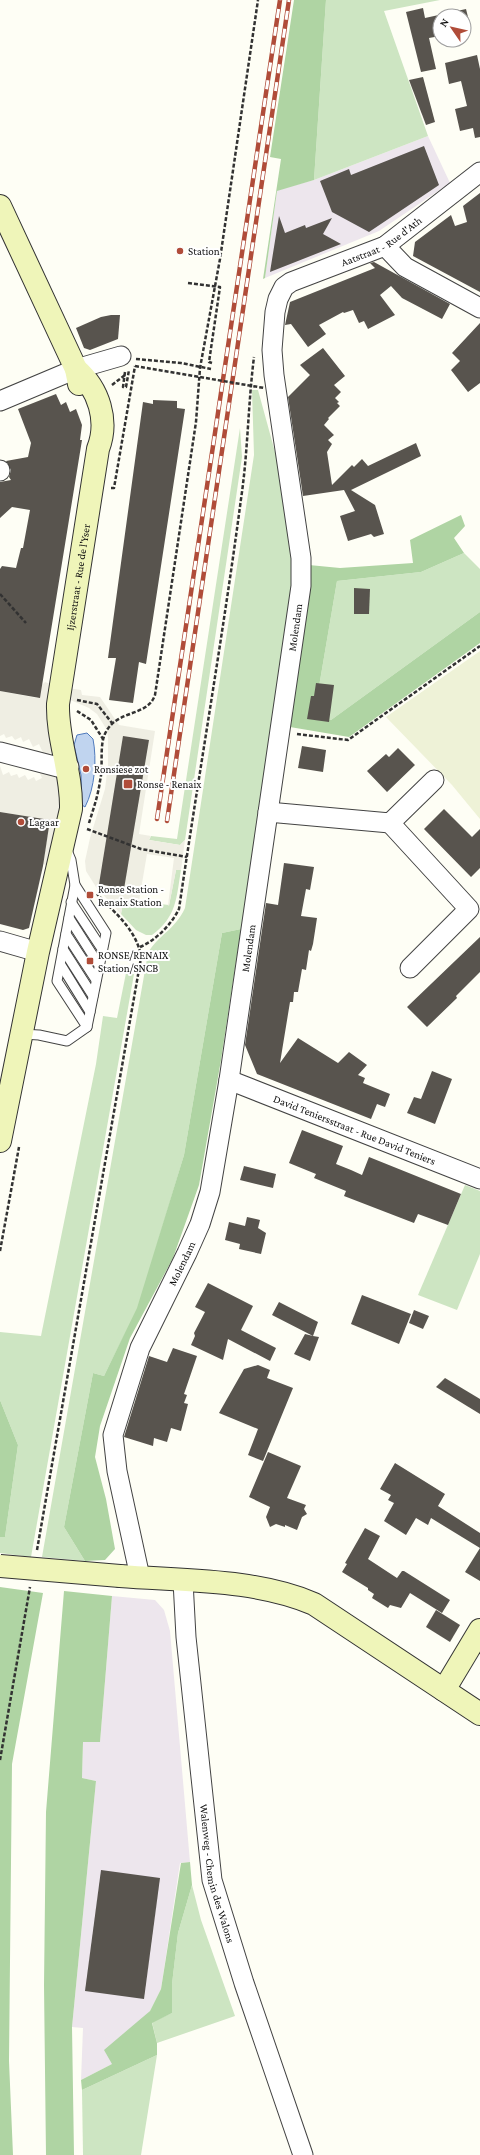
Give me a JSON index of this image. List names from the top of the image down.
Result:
{
  "streets": {
    "street": [
      "Aatstraat - Rue d'Ath",
      "Ijzerstraat - Rue de l'Yser",
      "Molendam",
      "David Teniersstraat - Rue David Teniers",
      "Walenweg - Chemin des Walons"
    ]
  },
  "crossings": [
    ["Aatstraat - Rue d'Ath", "Molendam"],
    ["Molendam", "David Teniersstraat - Rue David Teniers"]
  ],
  "places": {
    "other": ["Station", "Ronsiese zot", "Lagaar"],
    "transit": ["Ronse - Renaix", "Ronse Station - Renaix Station", "RONSE/RENAIX Station/SNCB"]
  },
  "north": "top left"
}
